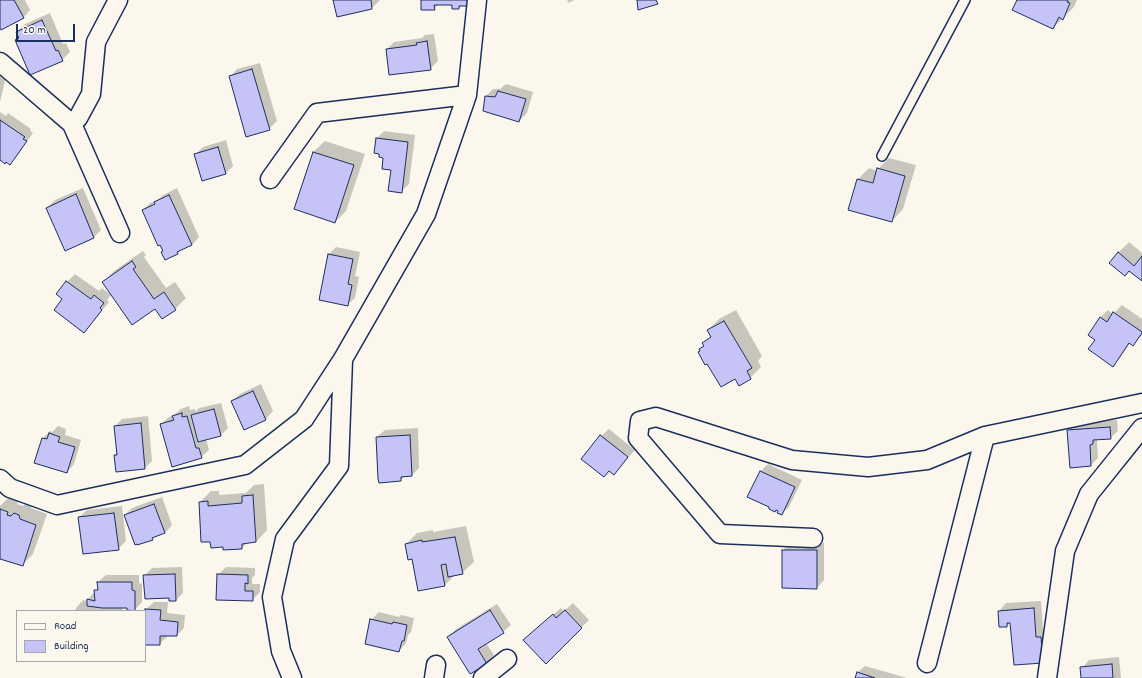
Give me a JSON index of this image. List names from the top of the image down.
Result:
{
  "legend": ["Road", "Building"],
  "scale_bar": "20 m"
}
